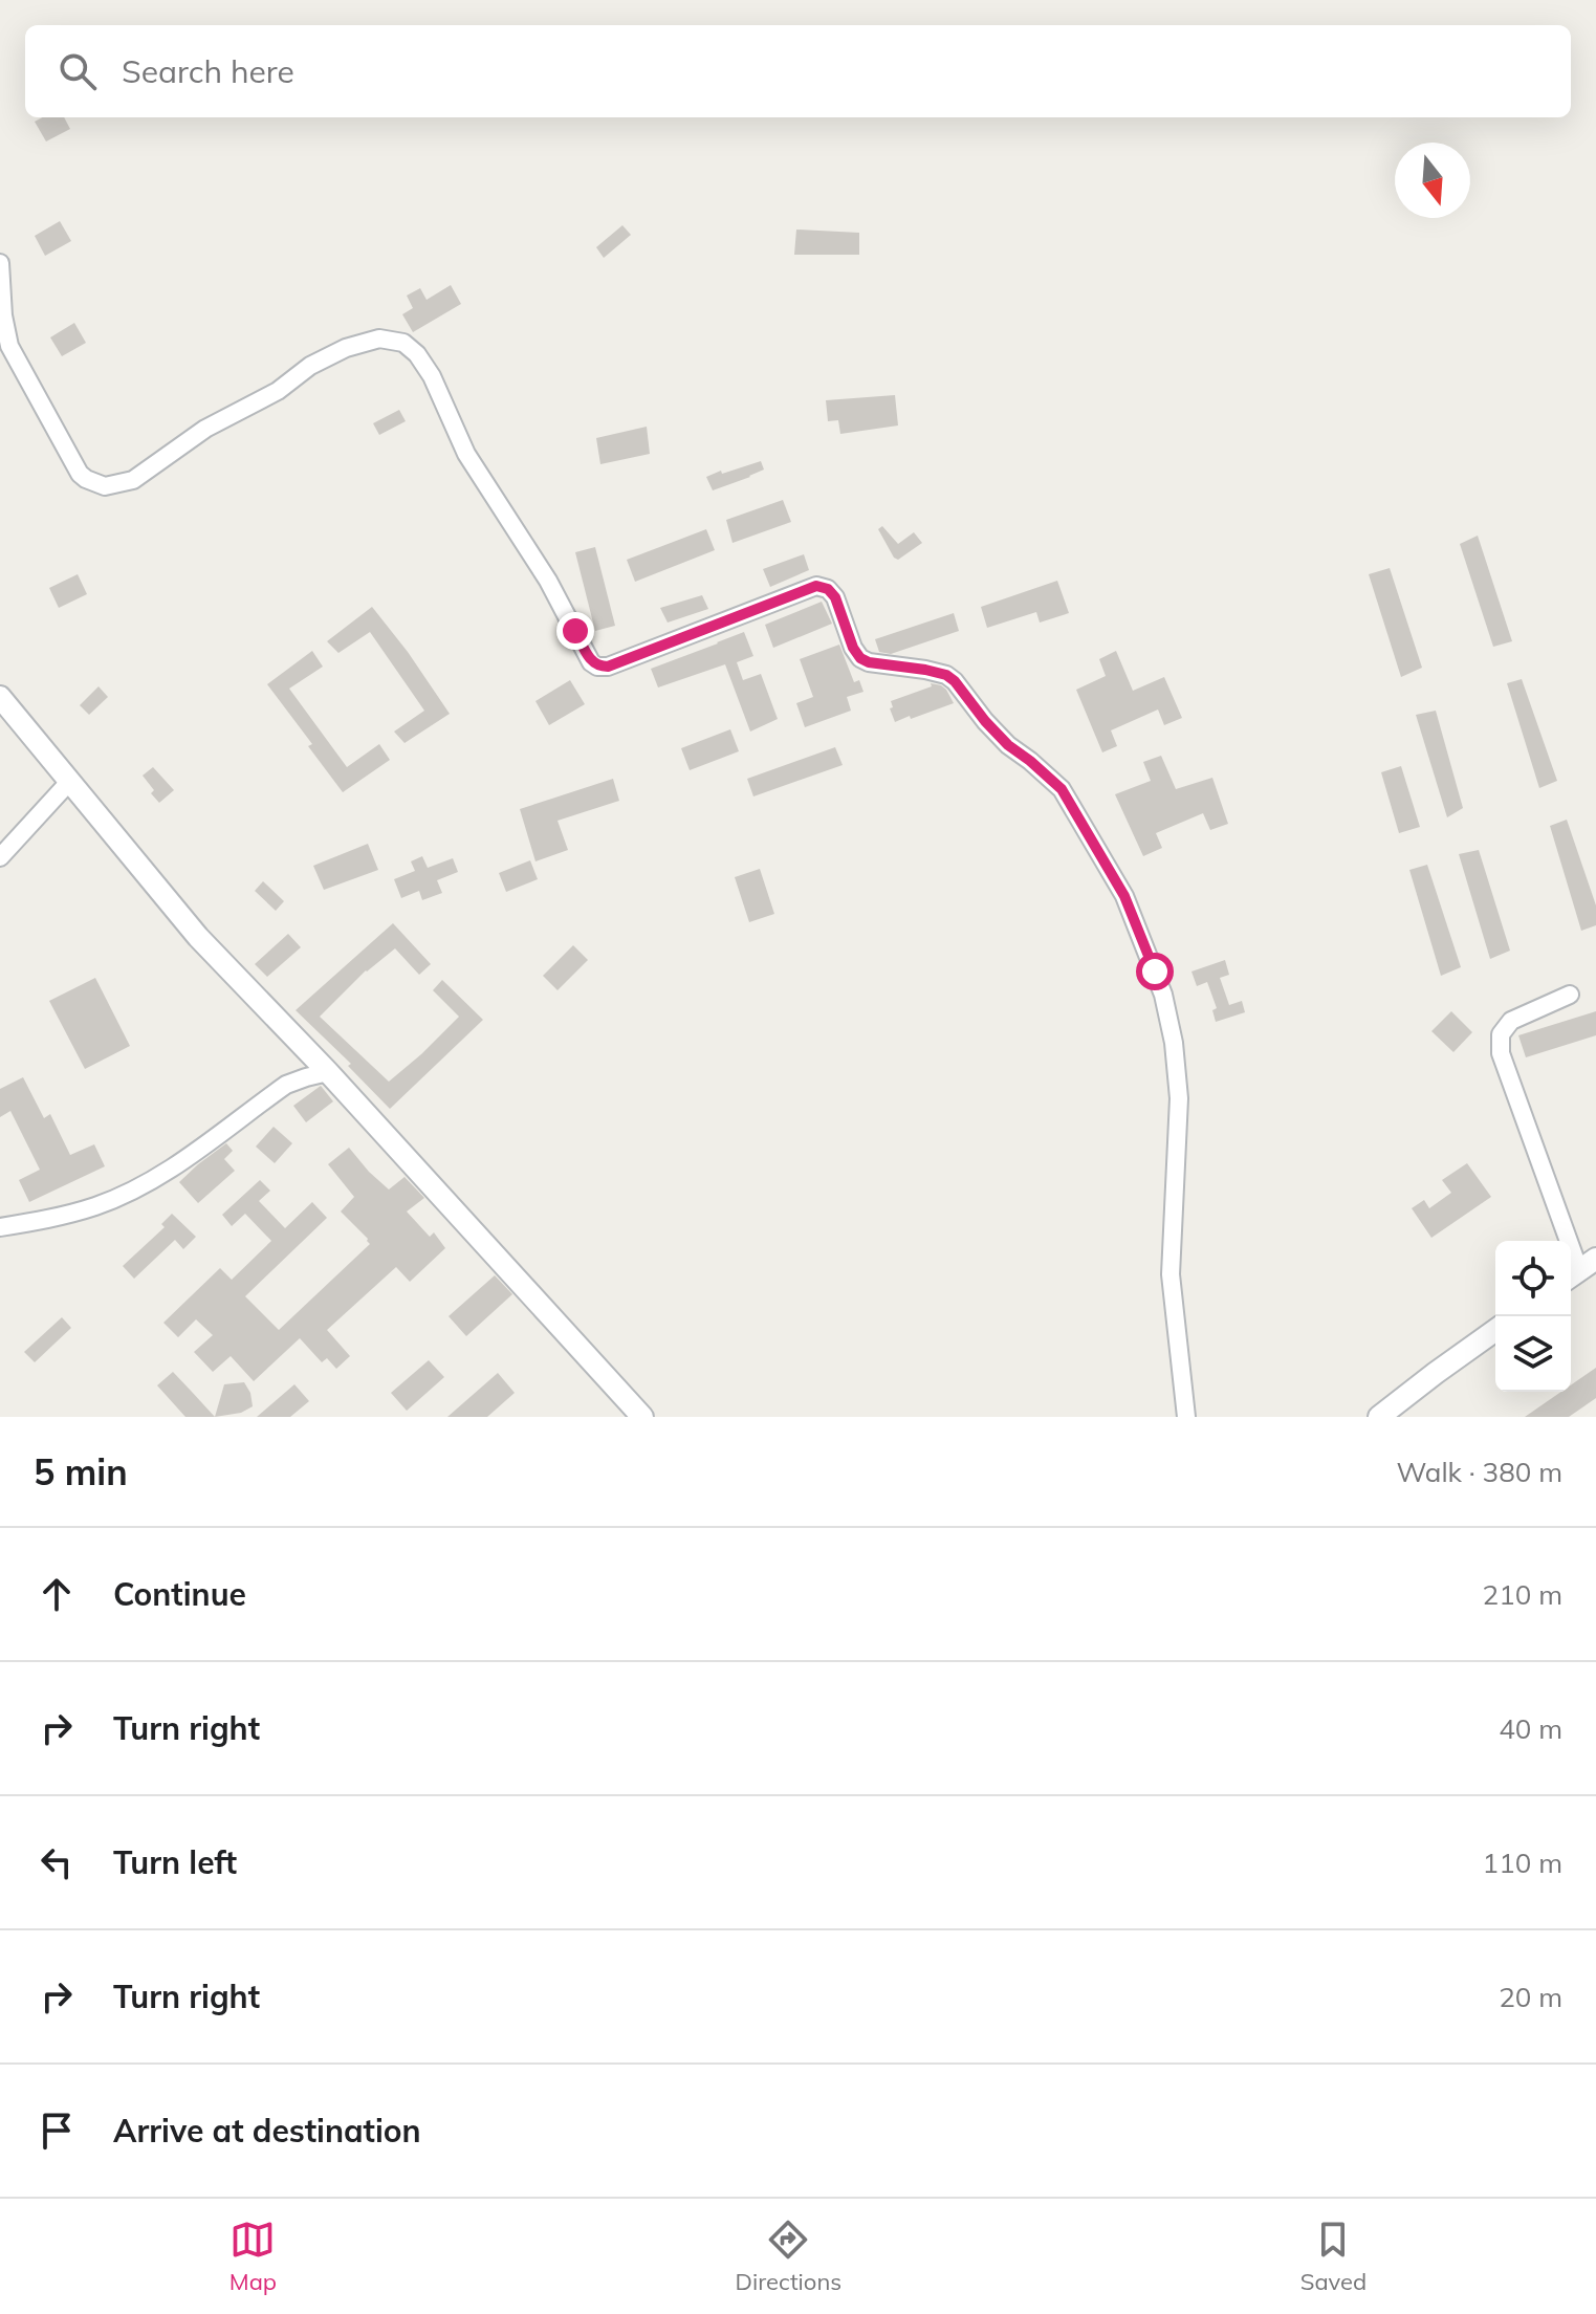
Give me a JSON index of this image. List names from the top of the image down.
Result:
{
  "north": "bottom",
  "page": {
    "search": "Search here",
    "heading": ["5 min", "Walk · 380 m"],
    "list": [
      ["Continue", "210 m"],
      ["Turn right", "40 m"],
      ["Turn left", "110 m"],
      ["Turn right", "20 m"],
      "Arrive at destination"
    ],
    "nav": ["Map", "Directions", "Saved"]
  }
}
